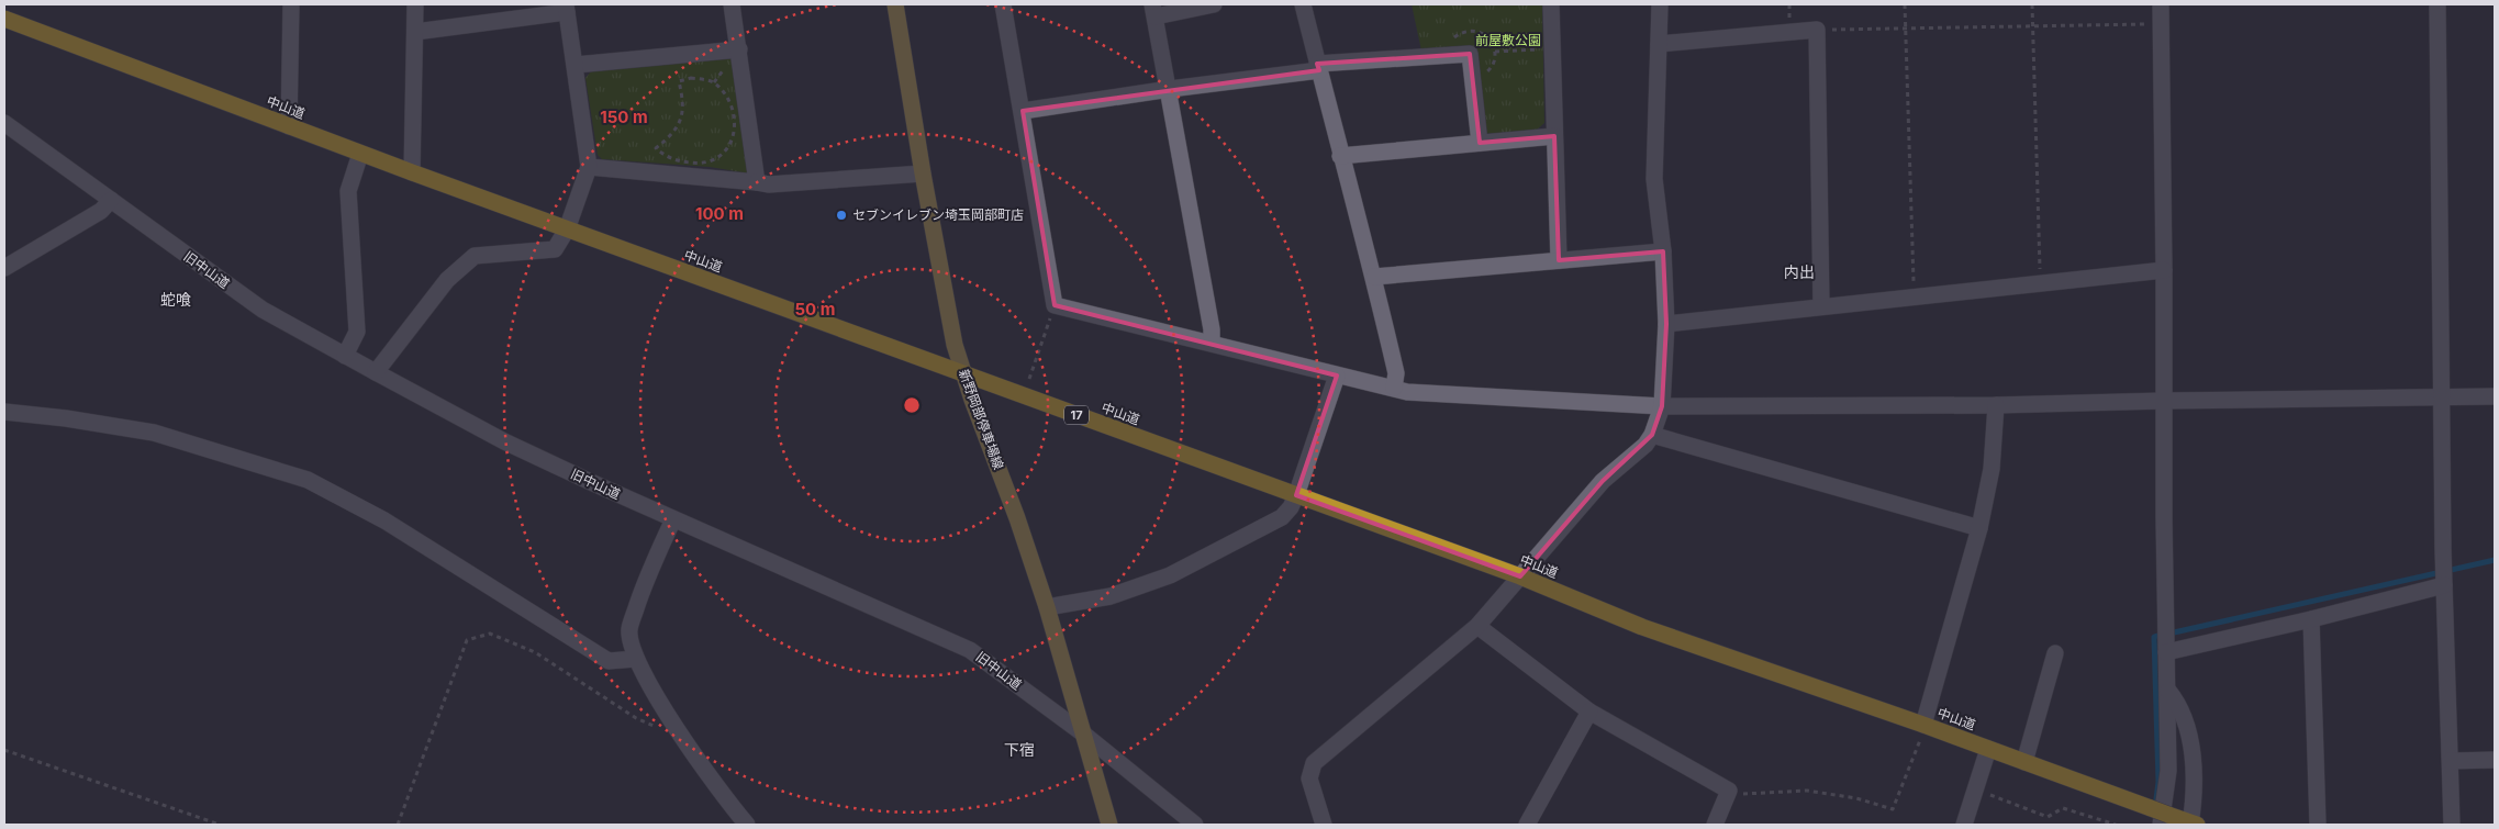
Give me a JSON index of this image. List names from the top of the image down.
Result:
{
  "streets": {
    "highway": ["中山道", "17"],
    "main road": ["新野岡部停車場線"],
    "street": ["旧中山道"]
  },
  "crossings": [
    ["中山道", "新野岡部停車場線"],
    ["旧中山道", "新野岡部停車場線"]
  ],
  "districts": ["内出", "蛇喰", "下宿"],
  "parks": ["前屋敷公園"],
  "places": ["セブンイレブン埼玉岡部町店"],
  "rings": ["150 m", "100 m", "50 m"]
}
